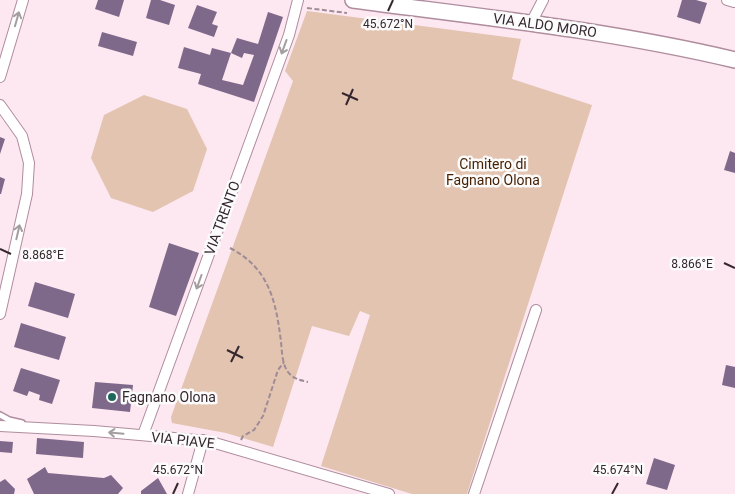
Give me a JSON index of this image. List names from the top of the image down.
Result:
{
  "streets": {
    "main road": ["VIA ALDO MORO"],
    "street": ["VIA TRENTO", "VIA PIAVE"]
  },
  "crossings": [
    ["VIA TRENTO", "VIA PIAVE"]
  ],
  "one_way": ["VIA TRENTO"],
  "parks": ["Cimitero di Fagnano Olona"],
  "places": ["Fagnano Olona"],
  "coordinates": [
    "45.672°N",
    "8.868°E",
    "8.866°E",
    "45.674°N"
  ]
}
